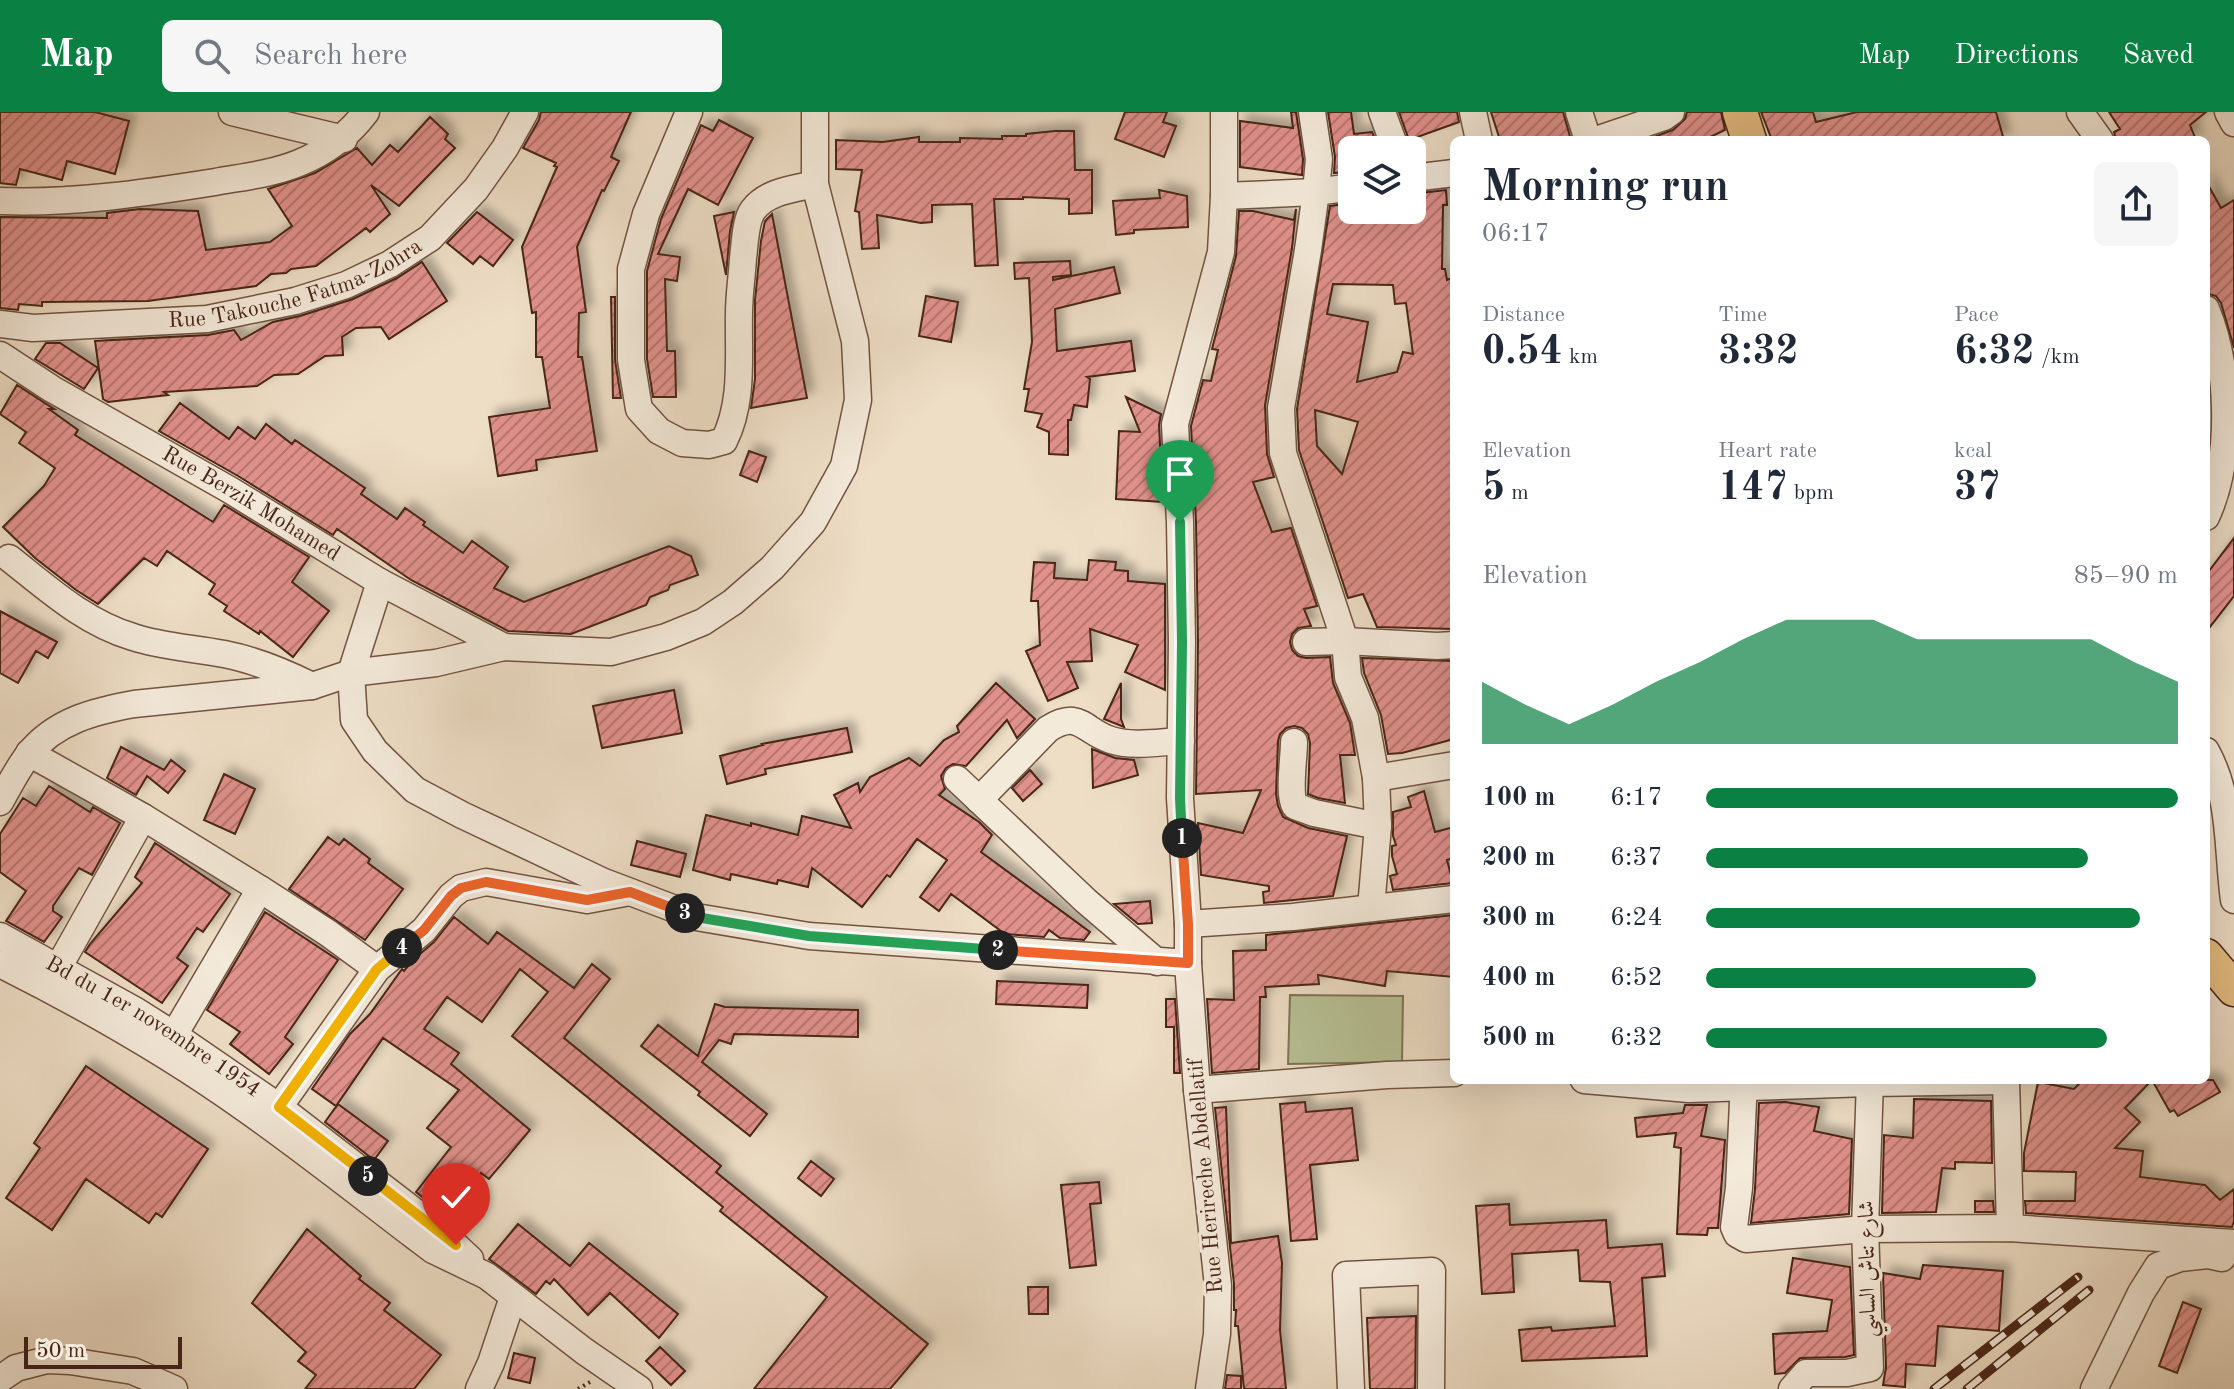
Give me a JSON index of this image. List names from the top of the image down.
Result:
{
  "streets": {
    "street": [
      "Rue Takouche Fatma-Zohra",
      "Rue Berzik Mohamed",
      "Bd du 1er novembre 1954",
      "Rue Herireche Abdellatif",
      "شارع نتاش الساسي"
    ]
  },
  "scale_bar": "50 m",
  "page": {
    "header": "Map",
    "search": "Search here",
    "nav": ["Map", "Directions", "Saved"],
    "heading": ["Morning run", "06:17"],
    "stats": [
      ["Distance", "0.54 km"],
      ["Time", "3:32"],
      ["Pace", "6:32 /km"],
      ["Elevation", "5 m"],
      ["Heart rate", "147 bpm"],
      ["kcal", "37"]
    ],
    "chart": ["Elevation", "85–90 m"],
    "list": [
      {
        "name": "100 m",
        "note": "6:17"
      },
      {
        "name": "200 m",
        "note": "6:37"
      },
      {
        "name": "300 m",
        "note": "6:24"
      },
      {
        "name": "400 m",
        "note": "6:52"
      },
      {
        "name": "500 m",
        "note": "6:32"
      }
    ],
    "pins": [
      "1",
      "3",
      "4",
      "2",
      "5"
    ],
    "scale": "50 m"
  }
}
